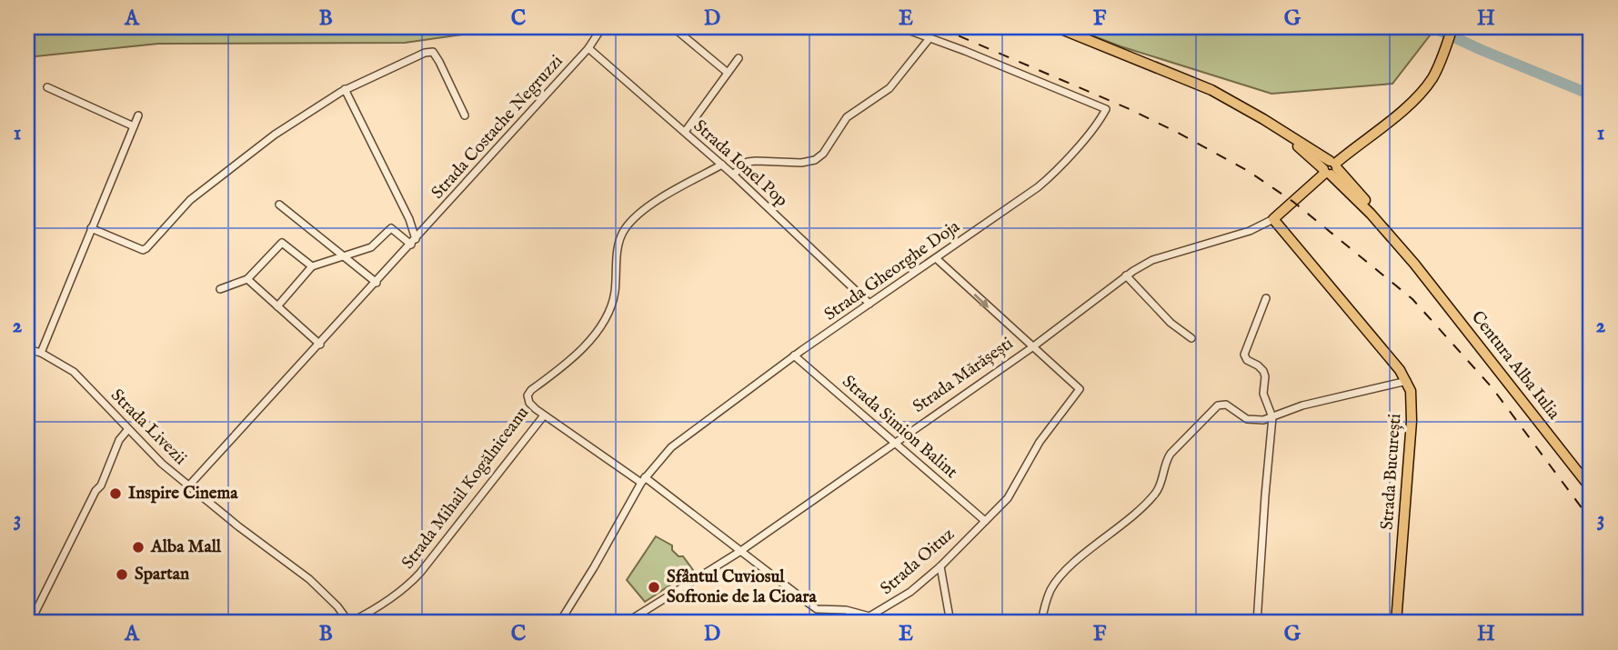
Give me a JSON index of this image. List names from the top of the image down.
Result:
{
  "streets": {
    "main road": ["Centura Alba Iulia", "Strada Mărășești", "Strada București"],
    "street": [
      "Strada Costache Negruzzi",
      "Strada Ionel Pop",
      "Strada Gheorghe Doja",
      "Strada Livezii",
      "Strada Simion Balint",
      "Strada Mihail Kogălniceanu",
      "Strada Oituz"
    ]
  },
  "crossings": [
    ["Strada Costache Negruzzi", "Strada Ionel Pop"],
    ["Strada Costache Negruzzi", "Strada Livezii"],
    ["Strada Ionel Pop", "Strada Gheorghe Doja"],
    ["Strada Ionel Pop", "Strada Mihail Kogălniceanu"],
    ["Strada Gheorghe Doja", "Strada Simion Balint"],
    ["Centura Alba Iulia", "Strada Mărășești"],
    ["Strada Mărășești", "Strada Simion Balint"],
    ["Strada Mărășești", "Strada Oituz"],
    ["Strada Livezii", "Strada Mihail Kogălniceanu"],
    ["Strada Simion Balint", "Strada Oituz"]
  ],
  "places": [
    "Inspire Cinema",
    "Alba Mall",
    "Spartan",
    "Sfântul Cuviosul Sofronie de la Cioara"
  ],
  "grid": {
    "columns": [
      "A",
      "B",
      "C",
      "D",
      "E",
      "F",
      "G",
      "H"
    ],
    "rows": ["1", "2", "3"]
  }
}
